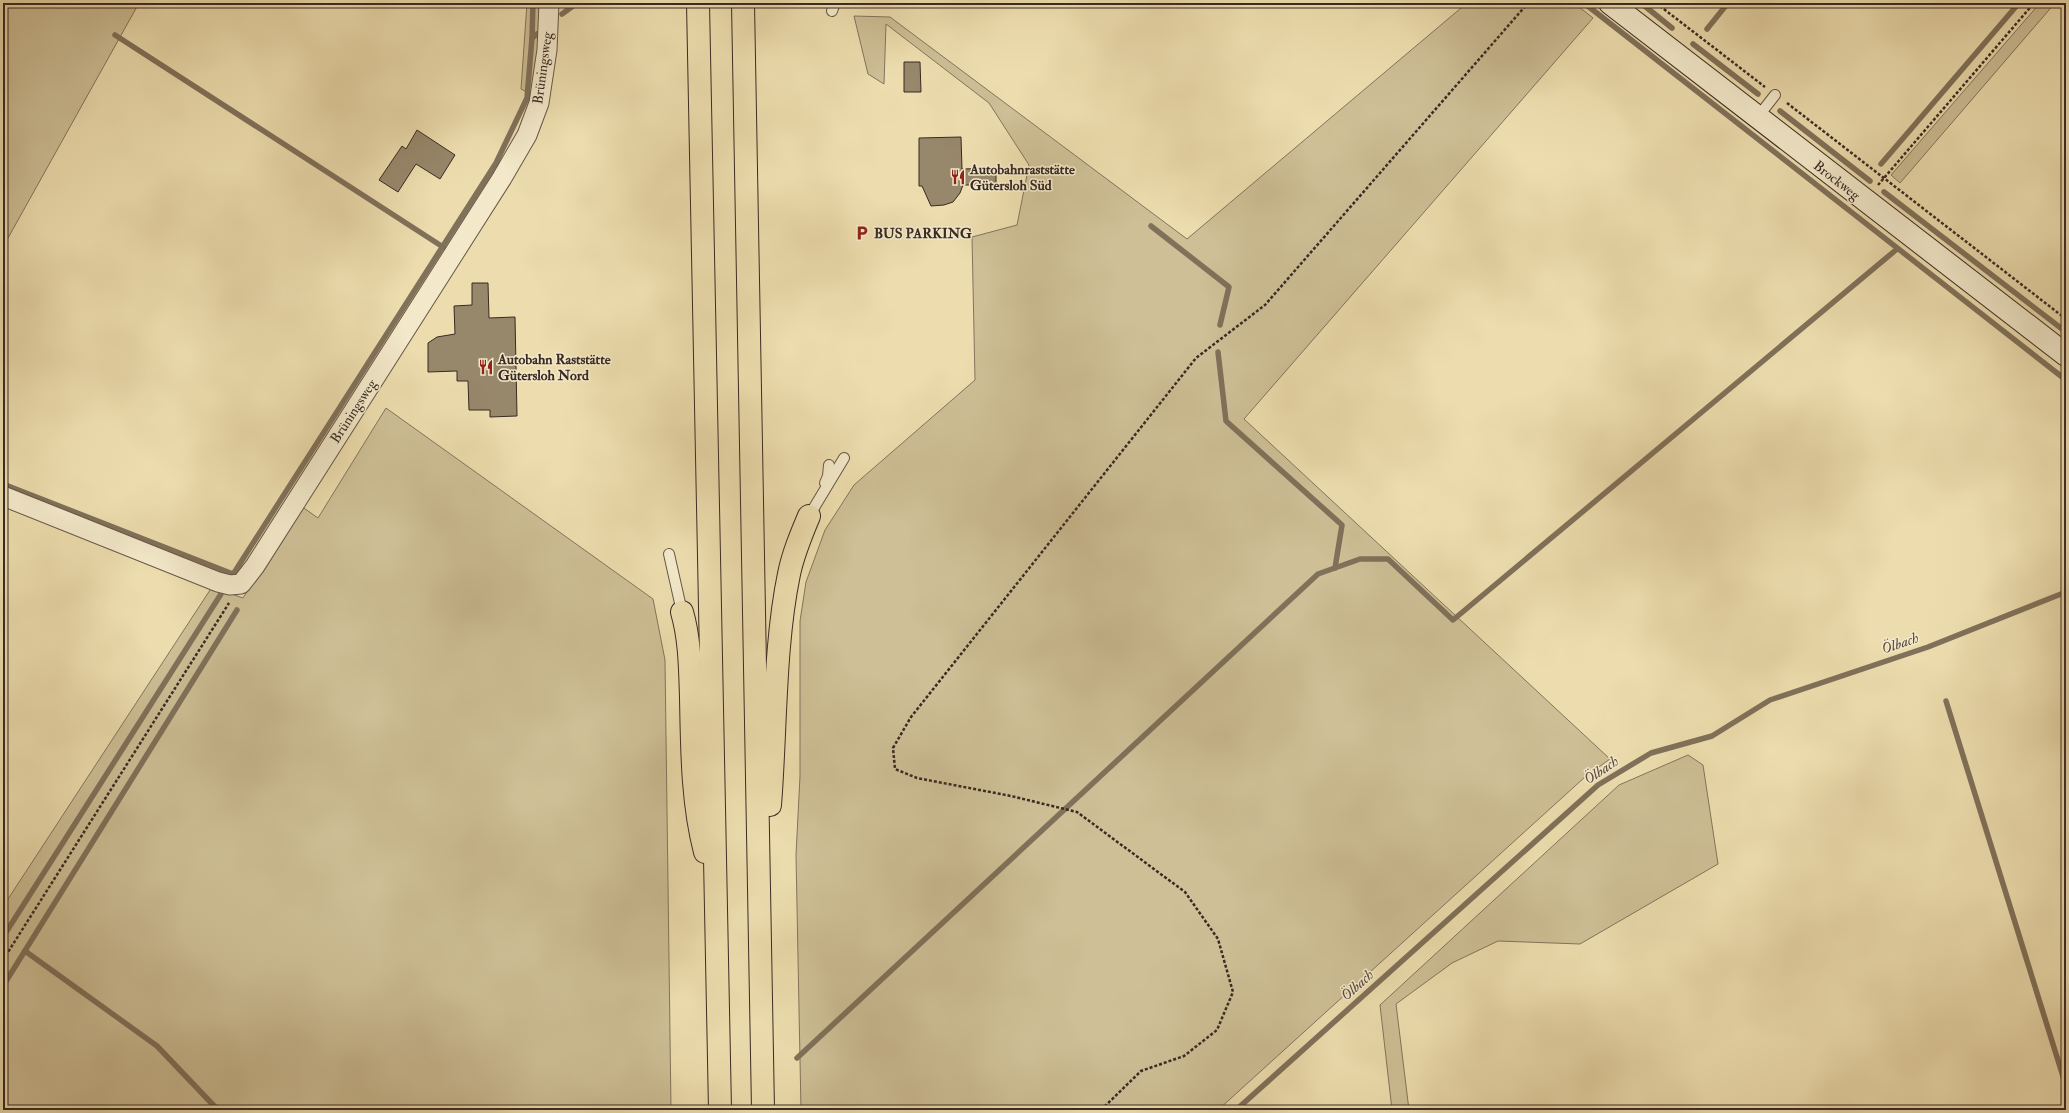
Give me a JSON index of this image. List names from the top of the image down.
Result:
{
  "streets": {
    "street": ["Brüningsweg", "Brockweg"]
  },
  "water": ["Ölbach"],
  "places": {
    "restaurant": ["Autobahnraststätte Gütersloh Süd", "Autobahn Raststätte Gütersloh Nord"],
    "parking": ["BUS PARKING"]
  }
}
